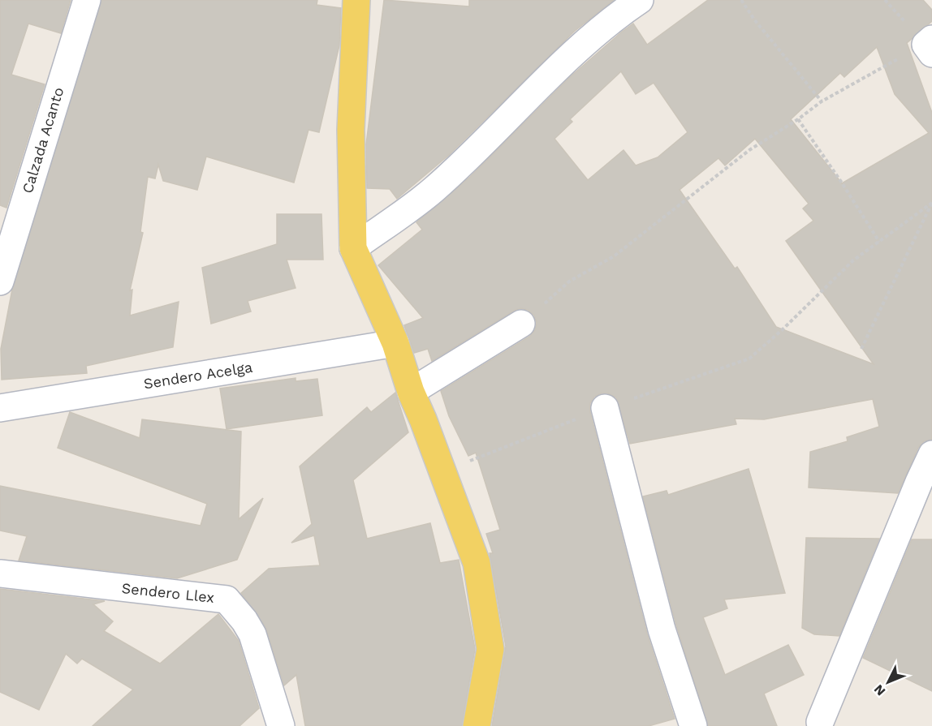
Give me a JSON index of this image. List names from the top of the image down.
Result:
{
  "streets": {
    "street": ["Calzada Acanto", "Sendero Acelga", "Sendero Llex"]
  },
  "north": "bottom left"
}
